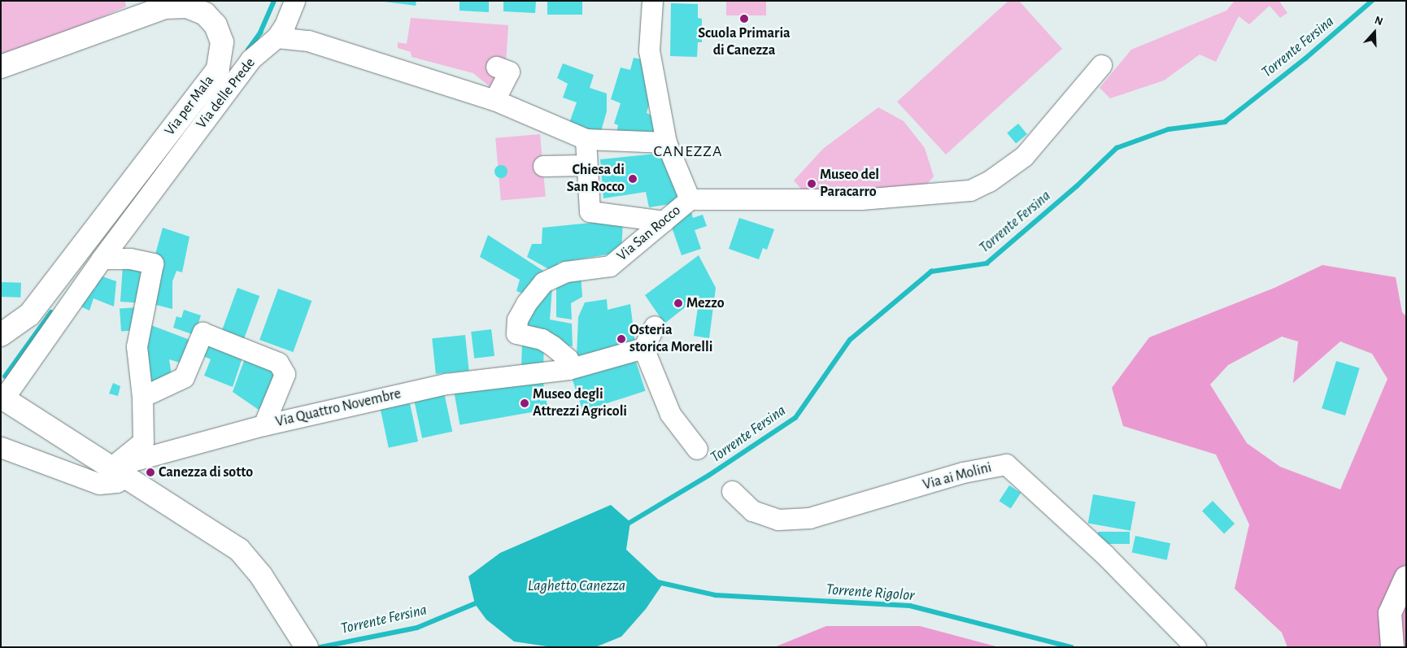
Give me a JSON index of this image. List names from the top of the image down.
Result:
{
  "streets": {
    "main road": ["Via per Mala"],
    "street": [
      "Via delle Prede",
      "Via San Rocco",
      "Via Quattro Novembre",
      "Via ai Molini"
    ]
  },
  "crossings": [
    ["Via San Rocco", "Via Quattro Novembre"]
  ],
  "districts": ["CANEZZA"],
  "water": ["Torrente Fersina", "Laghetto Canezza", "Torrente Rigolor"],
  "places": [
    "Scuola Primaria di Canezza",
    "Chiesa di San Rocco",
    "Museo del Paracarro",
    "Mezzo",
    "Osteria storica Morelli",
    "Museo degli Attrezzi Agricoli",
    "Canezza di sotto"
  ],
  "north": "top"
}
